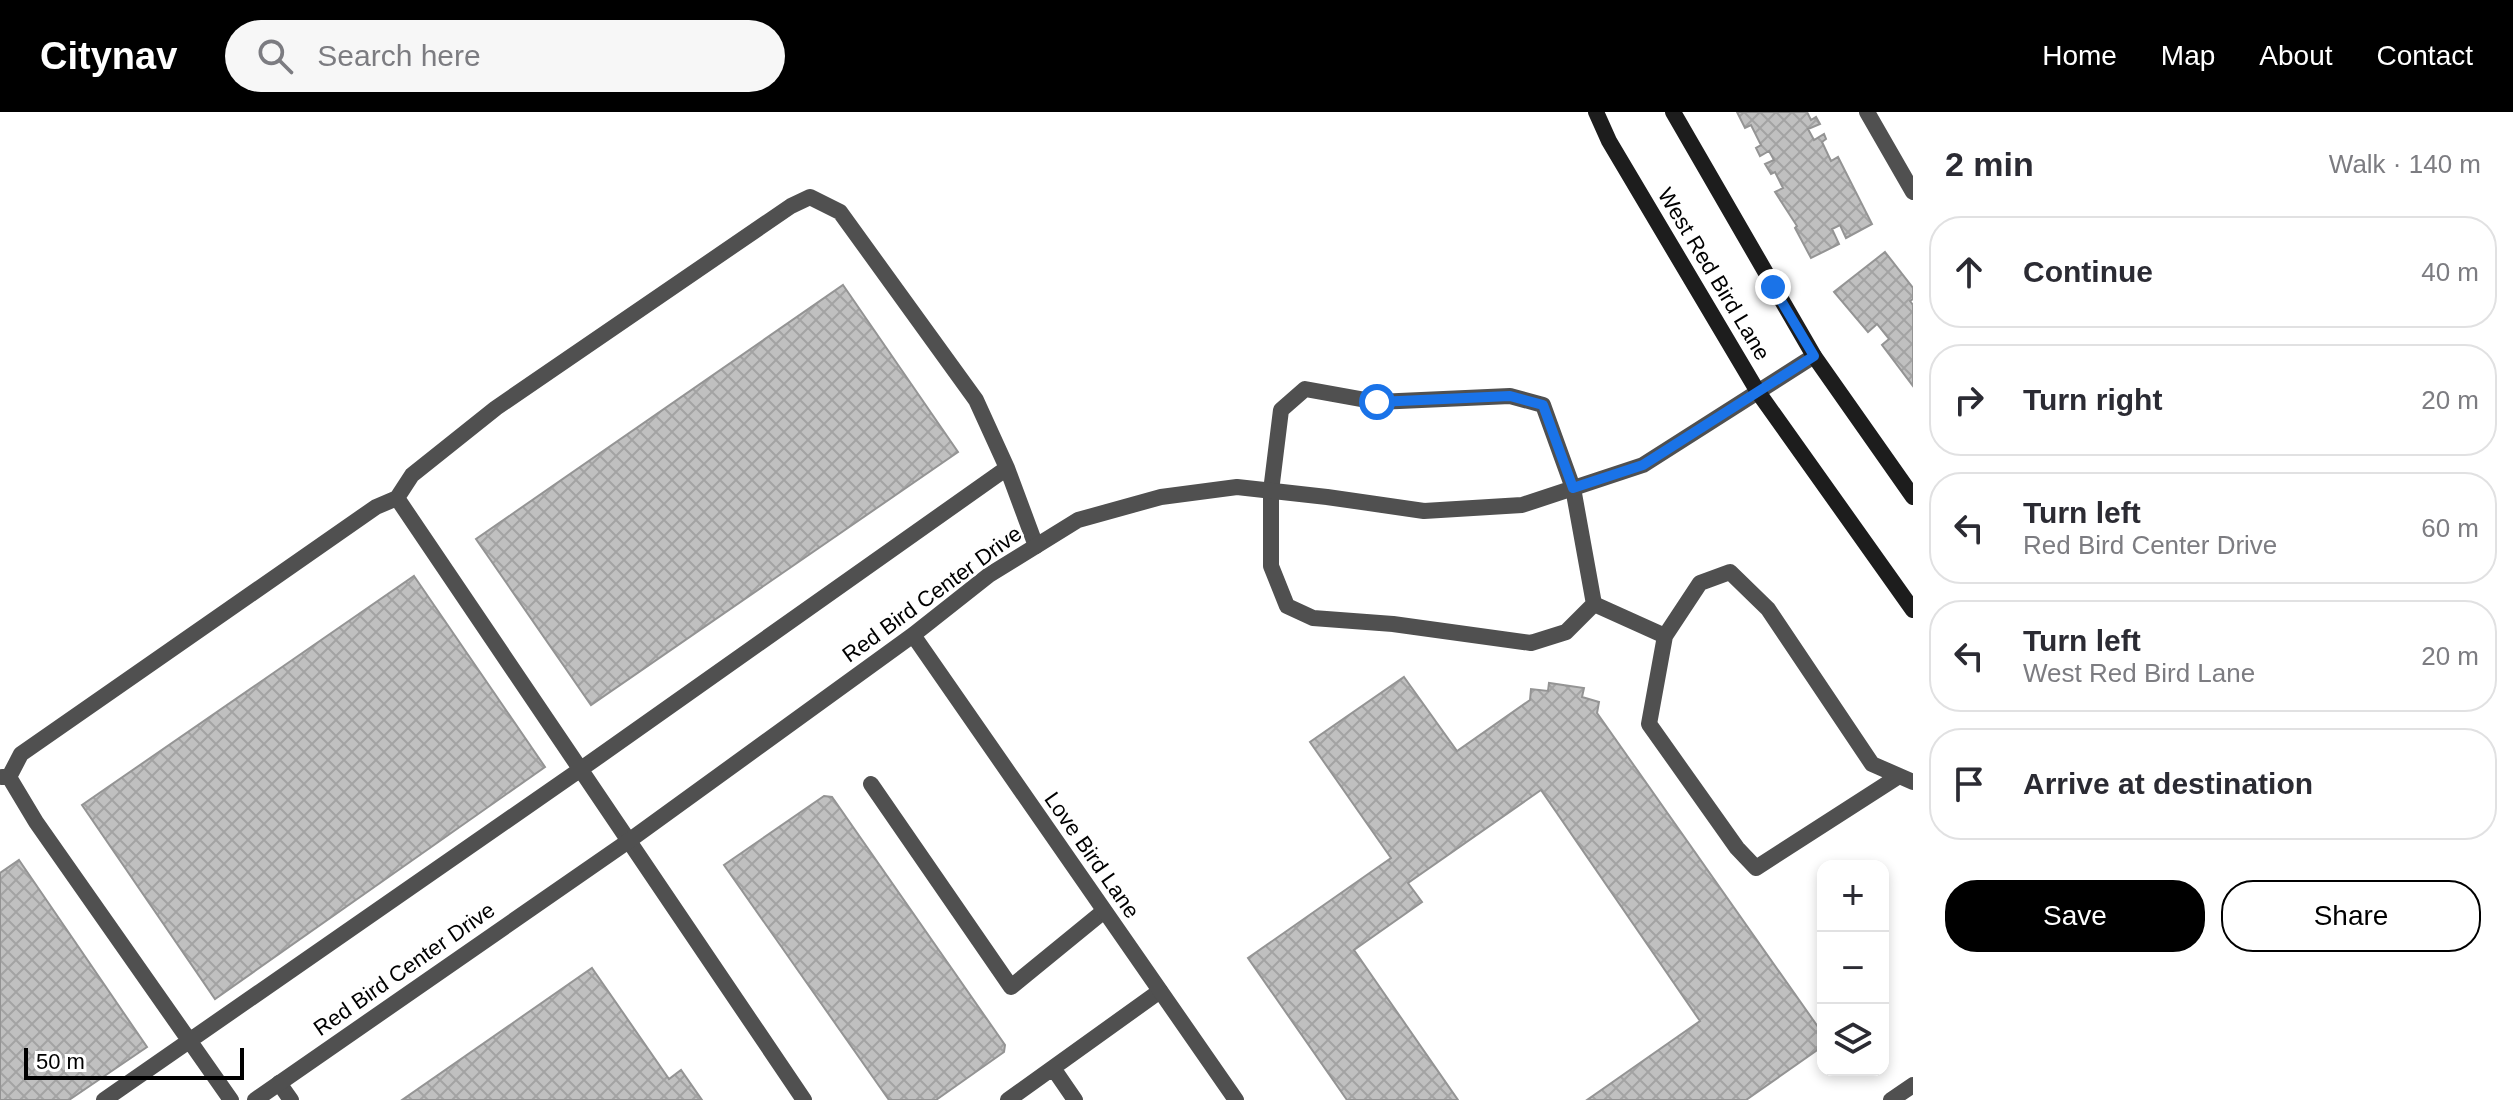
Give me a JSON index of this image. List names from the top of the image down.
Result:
{
  "streets": {
    "main road": ["West Red Bird Lane"],
    "street": ["Red Bird Center Drive", "Love Bird Lane"]
  },
  "crossings": [
    ["West Red Bird Lane", "Red Bird Center Drive"],
    ["Red Bird Center Drive", "Love Bird Lane"]
  ],
  "scale_bar": "50 m",
  "page": {
    "header": "Citynav",
    "search": "Search here",
    "nav": [
      "Home",
      "Map",
      "About",
      "Contact"
    ],
    "heading": ["2 min", "Walk · 140 m"],
    "list": [
      ["Continue", "40 m"],
      ["Turn right", "20 m"],
      ["Turn left", "Red Bird Center Drive", "60 m"],
      ["Turn left", "West Red Bird Lane", "20 m"],
      "Arrive at destination"
    ],
    "buttons": ["Save", "Share"],
    "map_buttons": ["+", "−"],
    "scale": "50 m"
  }
}
